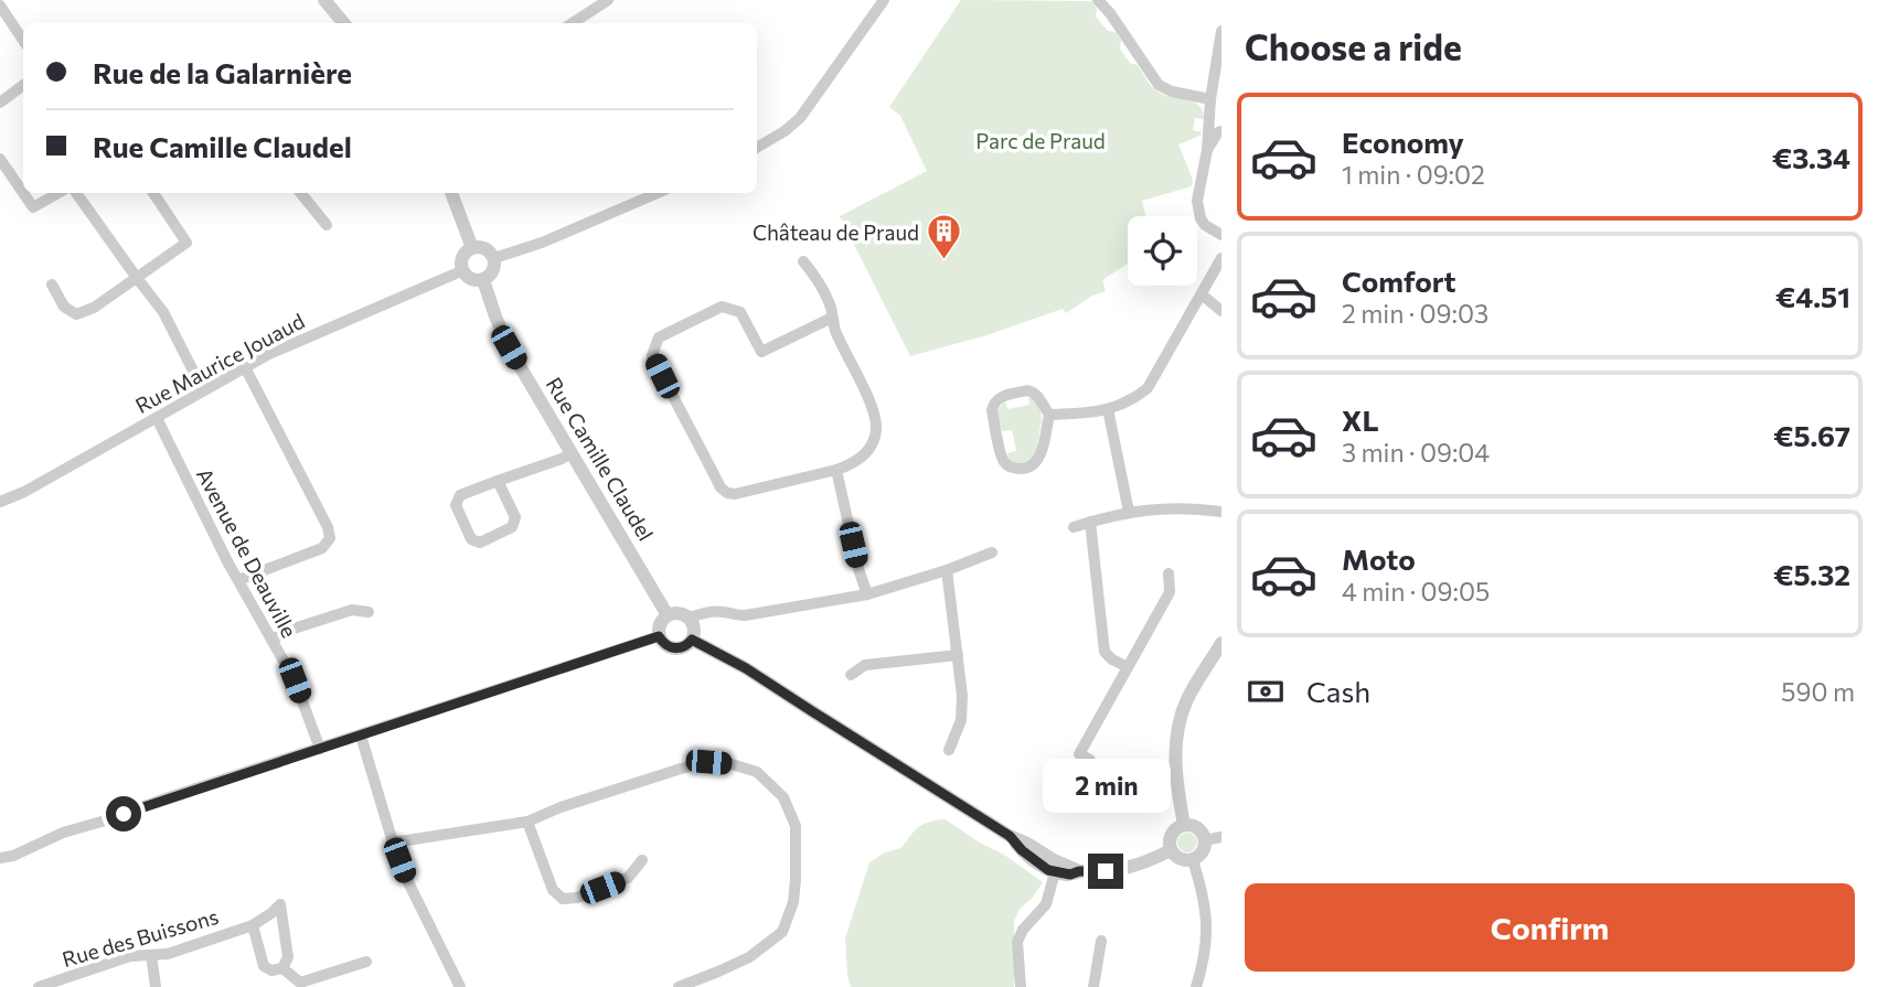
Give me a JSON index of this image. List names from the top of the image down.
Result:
{
  "streets": {
    "street": [
      "Rue Maurice Jouaud",
      "Rue Camille Claudel",
      "Avenue de Deauville",
      "Rue des Buissons"
    ]
  },
  "crossings": [
    ["Rue Maurice Jouaud", "Rue Camille Claudel"],
    ["Rue Maurice Jouaud", "Avenue de Deauville"]
  ],
  "parks": ["Parc de Praud"],
  "places": {
    "building": ["Château de Praud"]
  },
  "page": {
    "heading": "Choose a ride",
    "banner": ["Rue de la Galarnière", "Rue Camille Claudel"],
    "list": [
      {
        "name": "Economy",
        "note": "1 min · 09:02",
        "value": "€3.34"
      },
      {
        "name": "Comfort",
        "note": "2 min · 09:03",
        "value": "€4.51"
      },
      {
        "name": "XL",
        "note": "3 min · 09:04",
        "value": "€5.67"
      },
      {
        "name": "Moto",
        "note": "4 min · 09:05",
        "value": "€5.32"
      }
    ],
    "pay": ["Cash", "590 m"],
    "bubble": "2 min",
    "buttons": "Confirm"
  }
}
